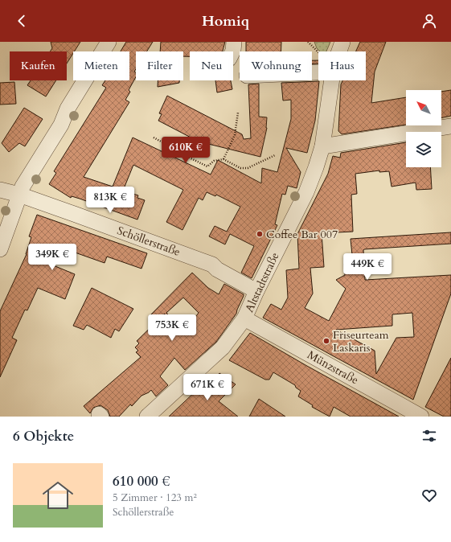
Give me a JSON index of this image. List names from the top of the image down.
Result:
{
  "streets": {
    "street": ["Schöllerstraße", "Altstadtstraße", "Münzstraße"]
  },
  "crossings": [
    ["Schöllerstraße", "Altstadtstraße"],
    ["Altstadtstraße", "Münzstraße"]
  ],
  "places": ["Coffee Bar 007", "Friseurteam Laskaris"],
  "north": "top left",
  "page": {
    "header": "Homiq",
    "chip": [
      "Kaufen",
      "Mieten",
      "Filter",
      "Neu",
      "Wohnung",
      "Haus"
    ],
    "price": [
      "610K €",
      "813K €",
      "349K €",
      "449K €",
      "753K €",
      "671K €"
    ],
    "heading": "6 Objekte",
    "list": [
      {
        "name": "610 000 €",
        "note": "5 Zimmer · 123 m² · Schöllerstraße"
      }
    ]
  }
}
